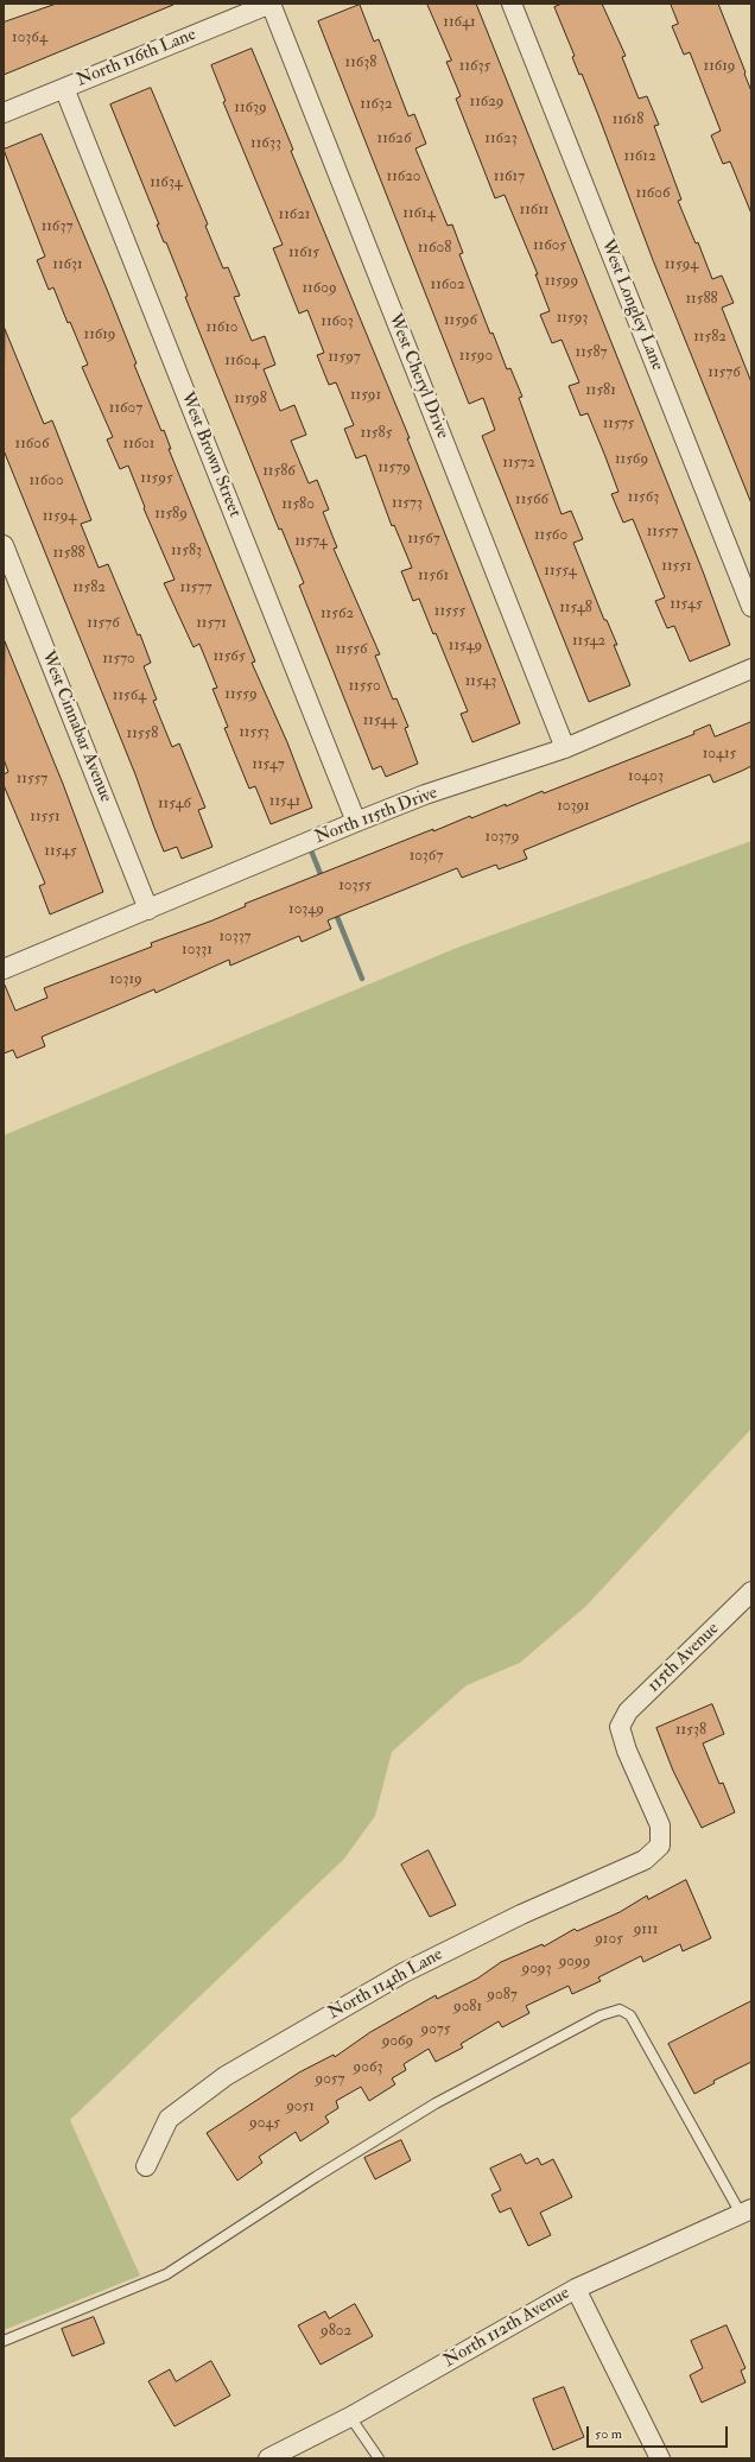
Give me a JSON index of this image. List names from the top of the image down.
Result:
{
  "streets": {
    "street": [
      "North 116th Lane",
      "West Longley Lane",
      "West Cheryl Drive",
      "West Brown Street",
      "West Cinnabar Avenue",
      "North 115th Drive",
      "115th Avenue",
      "North 114th Lane",
      "North 112th Avenue"
    ]
  },
  "crossings": [
    ["North 116th Lane", "West Cheryl Drive"],
    ["North 116th Lane", "West Brown Street"],
    ["West Cheryl Drive", "North 115th Drive"],
    ["West Brown Street", "North 115th Drive"],
    ["West Cinnabar Avenue", "North 115th Drive"],
    ["115th Avenue", "North 114th Lane"]
  ],
  "house_numbers": [
    "11641",
    "10364",
    "11638",
    "11635",
    "11619",
    "11629",
    "11632",
    "11639",
    "11618",
    "11626",
    "11623",
    "11633",
    "11612",
    "11620",
    "11617",
    "11634",
    "11606",
    "11611",
    "11614",
    "11621",
    "11637",
    "11605",
    "11608",
    "11615",
    "11631",
    "11594",
    "11599",
    "11602",
    "11609",
    "11588",
    "11593",
    "11596",
    "11603",
    "11610",
    "11619",
    "11582",
    "11587",
    "11590",
    "11597",
    "11604",
    "11576",
    "11581",
    "11591",
    "11598",
    "11607",
    "11575",
    "11585",
    "11606",
    "11601",
    "11569",
    "11572",
    "11579",
    "11586",
    "11595",
    "11600",
    "11563",
    "11566",
    "11573",
    "11580",
    "11589",
    "11594",
    "11557",
    "11560",
    "11567",
    "11574",
    "11583",
    "11588",
    "11551",
    "11554",
    "11561",
    "11582",
    "11577",
    "11545",
    "11548",
    "11555",
    "11562",
    "11576",
    "11571",
    "11542",
    "11549",
    "11556",
    "11565",
    "11570",
    "11543",
    "11550",
    "11559",
    "11564",
    "11544",
    "11553",
    "11558",
    "10415",
    "11547",
    "10403",
    "11557",
    "11541",
    "11546",
    "10391",
    "11551",
    "10379",
    "11545",
    "10367",
    "10355",
    "10349",
    "10337",
    "10331",
    "10319",
    "11538",
    "9111",
    "9105",
    "9099",
    "9093",
    "9087",
    "9081",
    "9075",
    "9069",
    "9063",
    "9057",
    "9051",
    "9045",
    "9802"
  ],
  "scale_bar": "50 m"
}
